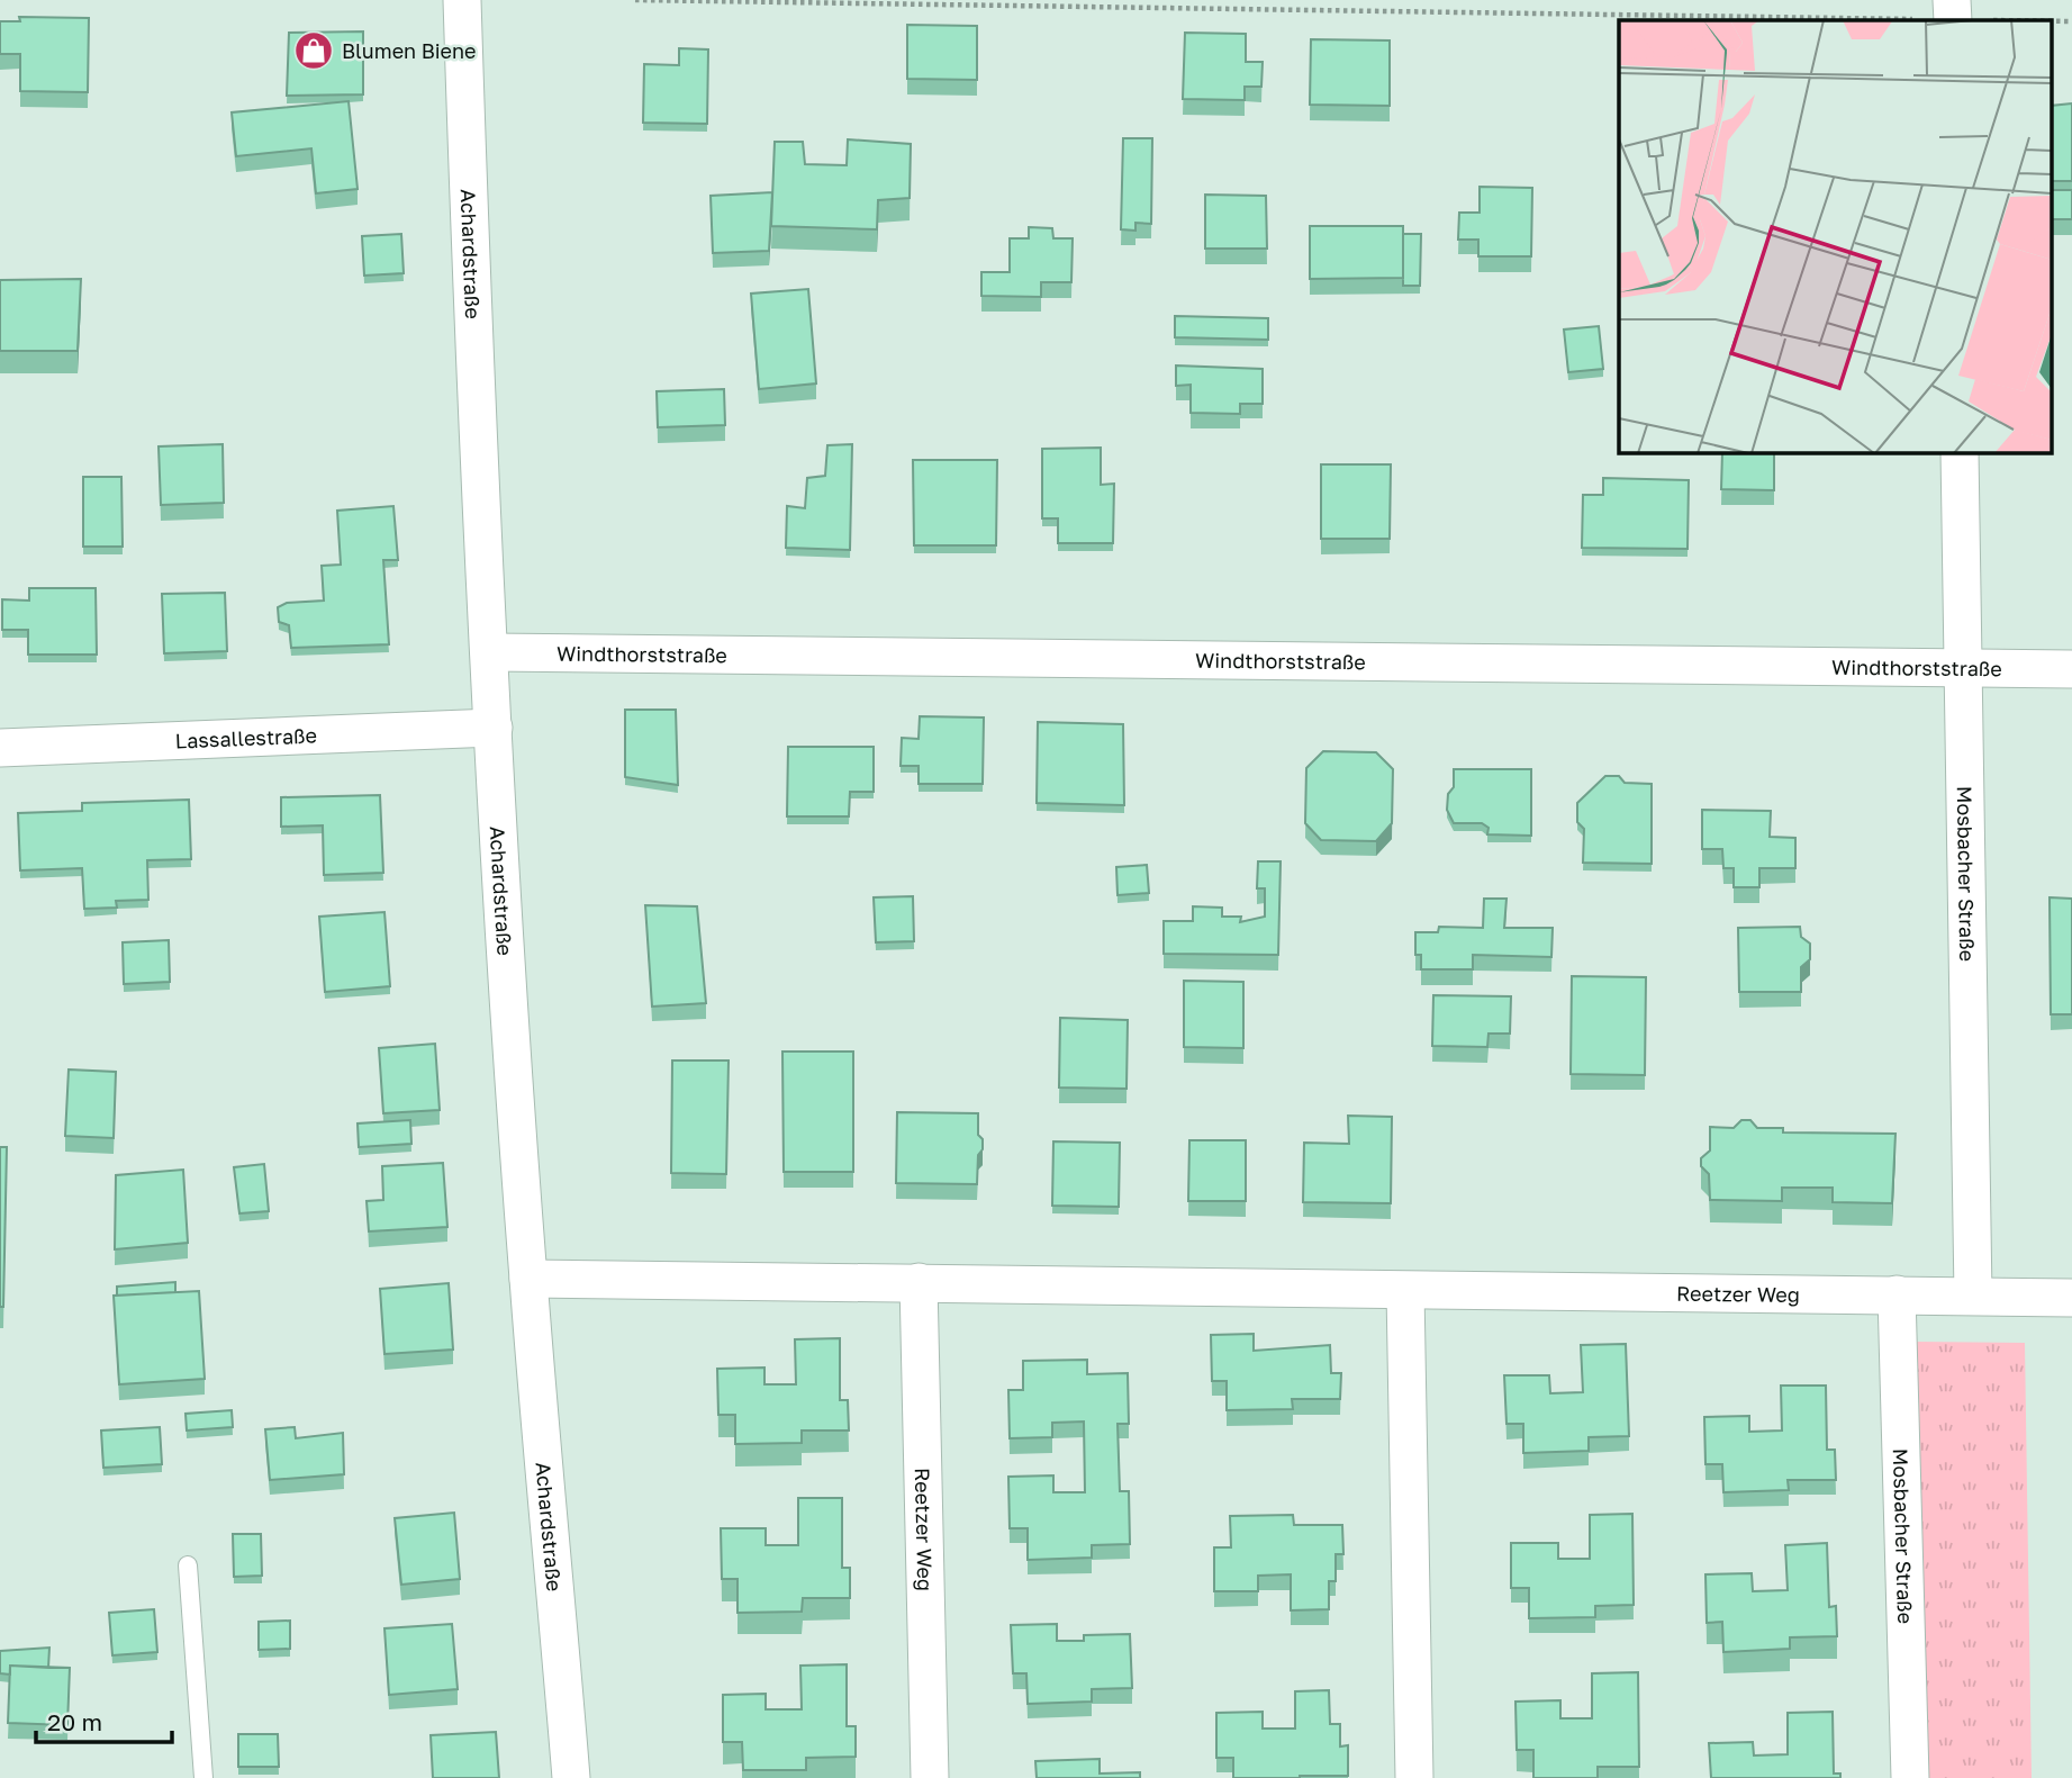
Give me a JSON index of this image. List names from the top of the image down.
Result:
{
  "streets": {
    "street": [
      "Achardstraße",
      "Windthorststraße",
      "Lassallestraße",
      "Mosbacher Straße",
      "Reetzer Weg"
    ]
  },
  "crossings": [
    ["Achardstraße", "Windthorststraße"],
    ["Achardstraße", "Lassallestraße"],
    ["Achardstraße", "Reetzer Weg"],
    ["Windthorststraße", "Mosbacher Straße"],
    ["Mosbacher Straße", "Reetzer Weg"]
  ],
  "places": {
    "shop": ["Blumen Biene"]
  },
  "scale_bar": "20 m"
}
